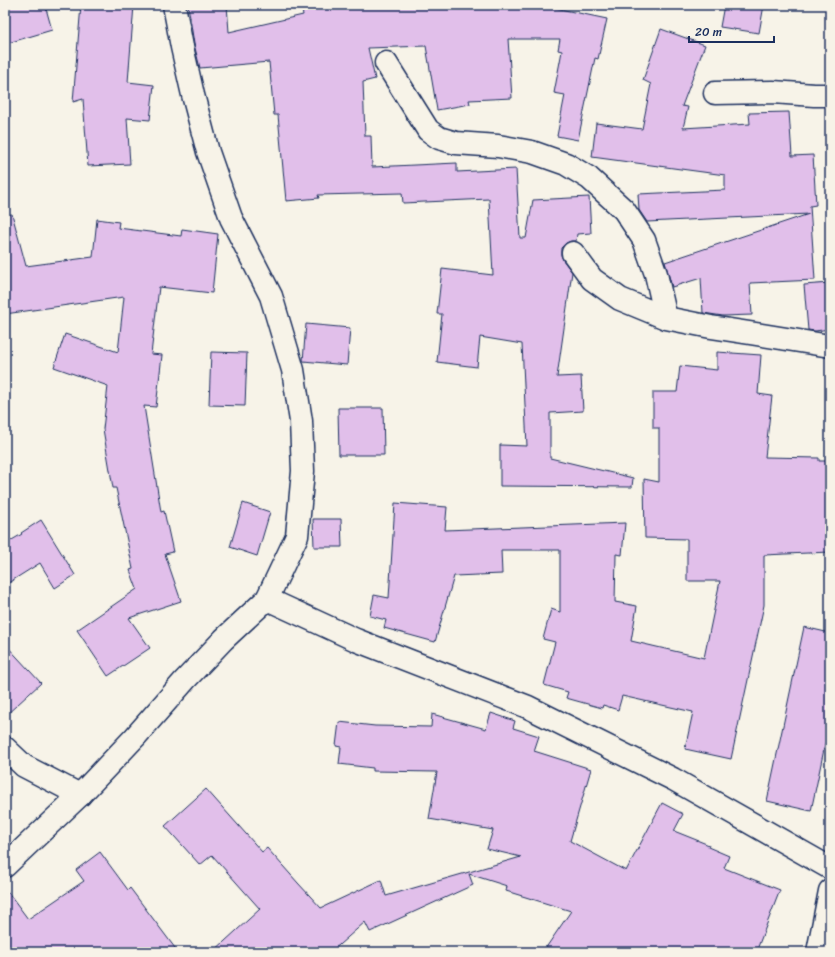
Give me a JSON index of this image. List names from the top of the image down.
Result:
{
  "scale_bar": "20 m"
}
